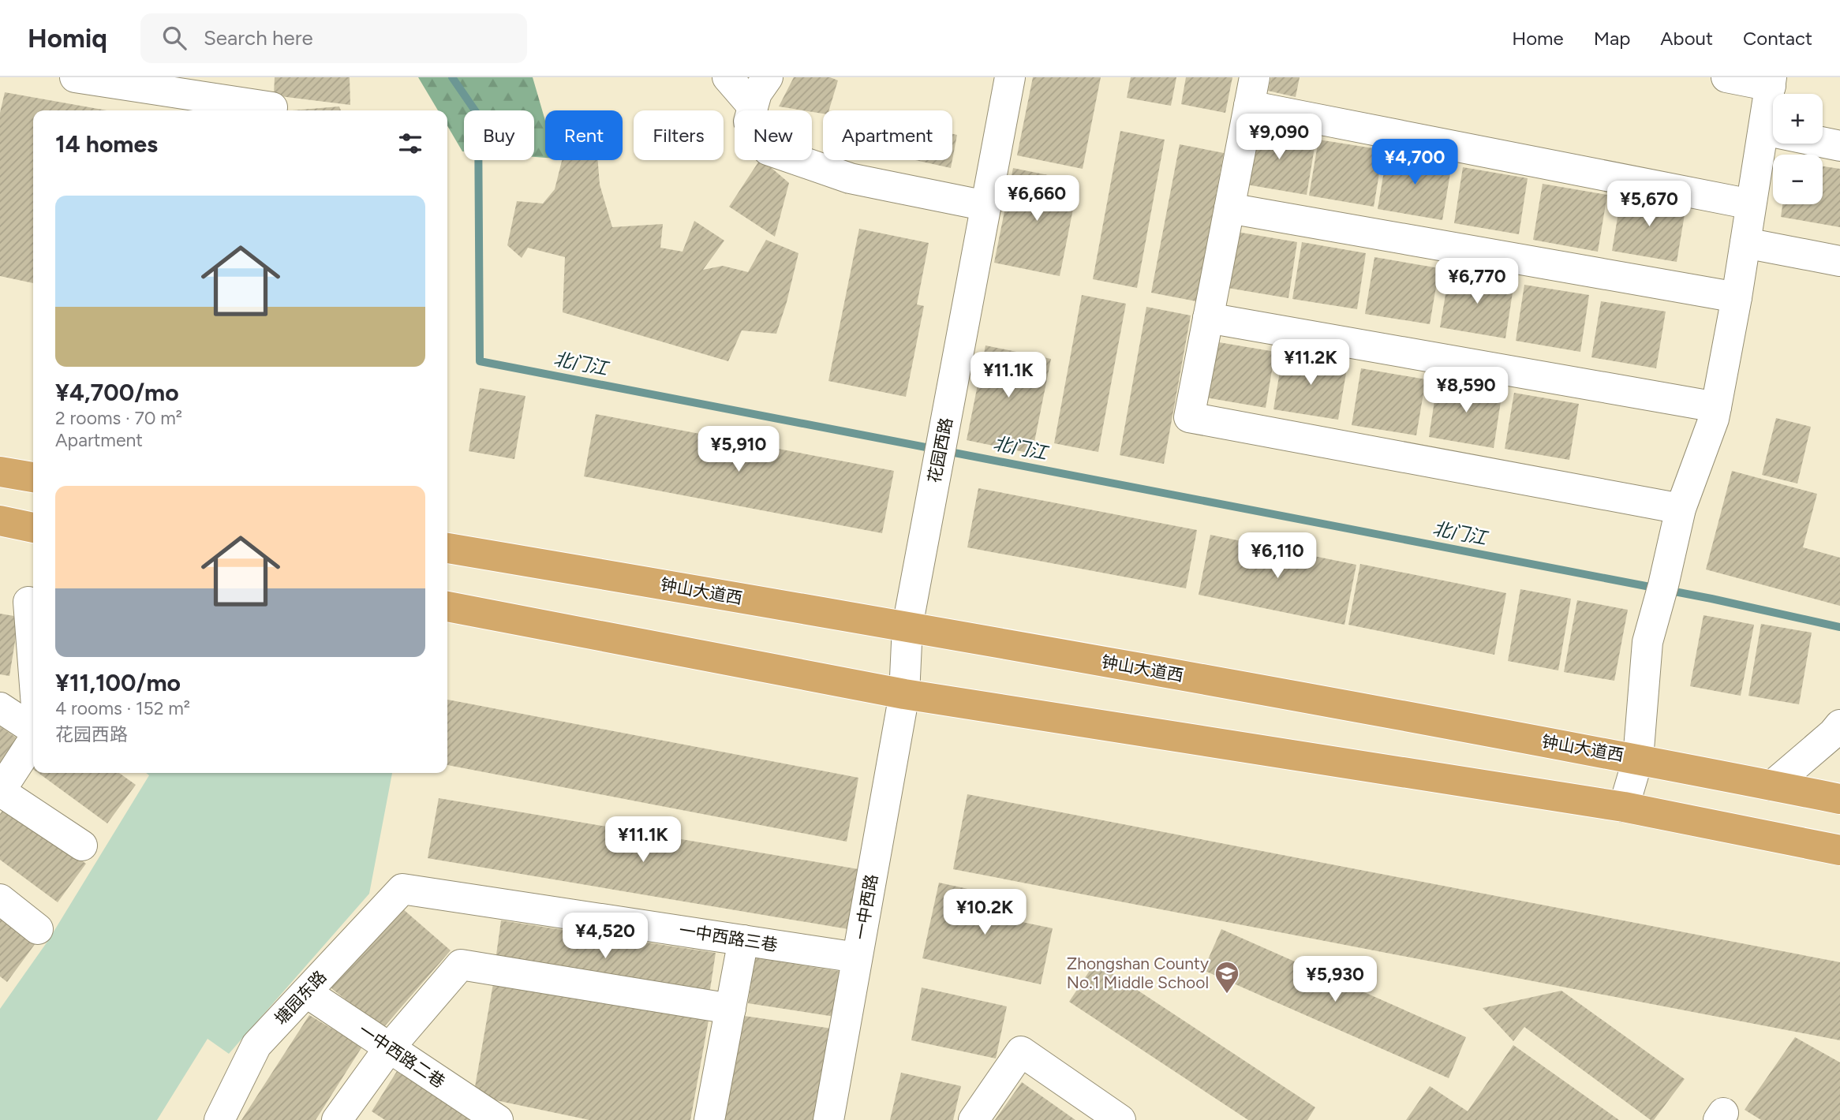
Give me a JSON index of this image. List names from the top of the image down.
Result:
{
  "streets": {
    "highway": ["钟山大道西"],
    "street": [
      "花园西路",
      "一中西路",
      "一中西路三巷",
      "塘园东路",
      "一中西路二巷"
    ]
  },
  "crossings": [
    ["花园西路", "钟山大道西"],
    ["花园西路", "一中西路"],
    ["一中西路", "一中西路三巷"],
    ["一中西路三巷", "塘园东路"],
    ["塘园东路", "一中西路二巷"]
  ],
  "water": ["北门江"],
  "places": {
    "school or university": ["Zhongshan County No.1 Middle School"]
  },
  "page": {
    "header": "Homiq",
    "search": "Search here",
    "nav": [
      "Home",
      "Map",
      "About",
      "Contact"
    ],
    "map_buttons": ["+", "−"],
    "chip": [
      "Buy",
      "Rent",
      "Filters",
      "New",
      "Apartment"
    ],
    "heading": "14 homes",
    "price": [
      "¥9,090",
      "¥4,700",
      "¥6,660",
      "¥5,670",
      "¥6,770",
      "¥11.2K",
      "¥11.1K",
      "¥8,590",
      "¥5,910",
      "¥6,110",
      "¥11.1K",
      "¥10.2K",
      "¥4,520",
      "¥5,930"
    ],
    "list": [
      {
        "name": "¥4,700/mo",
        "note": "2 rooms · 70 m² · Apartment"
      },
      {
        "name": "¥11,100/mo",
        "note": "4 rooms · 152 m² · 花园西路"
      }
    ]
  }
}
